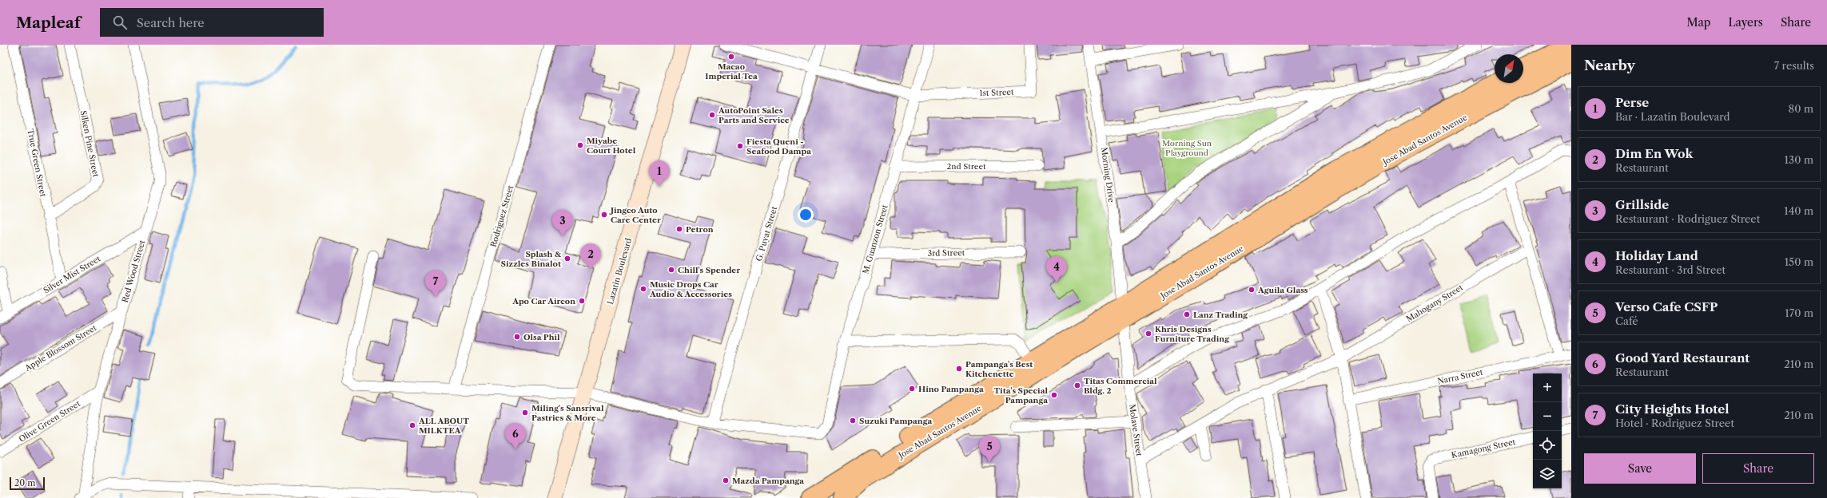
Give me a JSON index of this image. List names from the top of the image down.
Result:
{
  "streets": {
    "highway": ["Jose Abad Santos Avenue"],
    "main road": ["Lazatin Boulevard"],
    "street": [
      "1st Street",
      "Silken Pine Street",
      "True Green Street",
      "2nd Street",
      "Morning Drive",
      "Rodriguez Street",
      "G. Puyat Street",
      "M. Guanzon Street",
      "3rd Street",
      "Red Wood Street",
      "Silver Mist Street",
      "Mahogany Street",
      "Apple Blossom Street",
      "Narra Street",
      "Olive Green Street",
      "Molave Street",
      "Kamagong Street"
    ]
  },
  "crossings": [
    ["1st Street", "M. Guanzon Street"],
    ["Jose Abad Santos Avenue", "Morning Drive"],
    ["Jose Abad Santos Avenue", "Molave Street"],
    ["Silken Pine Street", "True Green Street"],
    ["True Green Street", "Silver Mist Street"],
    ["2nd Street", "M. Guanzon Street"],
    ["Morning Drive", "Molave Street"],
    ["G. Puyat Street", "M. Guanzon Street"],
    ["M. Guanzon Street", "3rd Street"],
    ["Red Wood Street", "Silver Mist Street"],
    ["Red Wood Street", "Apple Blossom Street"],
    ["Red Wood Street", "Olive Green Street"],
    ["Mahogany Street", "Molave Street"]
  ],
  "parks": ["Morning Sun Playground"],
  "places": [
    "Macao Imperial Tea",
    "AutoPoint Sales Parts and Service",
    "Miyabe Court Hotel",
    "Fiesta Queni - Seafood Dampa",
    "Jingco Auto Care Center",
    "Petron",
    "Splash & Sizzles Binalot",
    "Chill's Spender",
    "Music Drops Car Audio & Accessories",
    "Aguila Glass",
    "Apo Car Aircon",
    "Lanz Trading",
    "Khris Designs Furniture Trading",
    "Olsa Phil",
    "Pampanga's Best Kitchenette",
    "Titas Commercial Bldg. 2",
    "Hino Pampanga",
    "Tita's Special Pampanga",
    "Miling's Sansrival Pastries & More",
    "Suzuki Pampanga",
    "ALL ABOUT MILKTEA",
    "Mazda Pampanga"
  ],
  "scale_bar": "20 m",
  "north": "top right",
  "page": {
    "header": "Mapleaf",
    "search": "Search here",
    "nav": ["Map", "Layers", "Share"],
    "heading": ["Nearby", "7 results"],
    "list": [
      {
        "mark": "1",
        "name": "Perse",
        "note": "Bar · Lazatin Boulevard",
        "value": "80 m"
      },
      {
        "mark": "2",
        "name": "Dim En Wok",
        "note": "Restaurant",
        "value": "130 m"
      },
      {
        "mark": "3",
        "name": "Grillside",
        "note": "Restaurant · Rodriguez Street",
        "value": "140 m"
      },
      {
        "mark": "4",
        "name": "Holiday Land",
        "note": "Restaurant · 3rd Street",
        "value": "150 m"
      },
      {
        "mark": "5",
        "name": "Verso Cafe CSFP",
        "note": "Café",
        "value": "170 m"
      },
      {
        "mark": "6",
        "name": "Good Yard Restaurant",
        "note": "Restaurant",
        "value": "210 m"
      },
      {
        "mark": "7",
        "name": "City Heights Hotel",
        "note": "Hotel · Rodriguez Street",
        "value": "210 m"
      }
    ],
    "pins": [
      "1",
      "3",
      "2",
      "4",
      "7",
      "6",
      "5"
    ],
    "map_buttons": ["+", "−"],
    "buttons": ["Save", "Share"],
    "scale": "20 m"
  }
}
